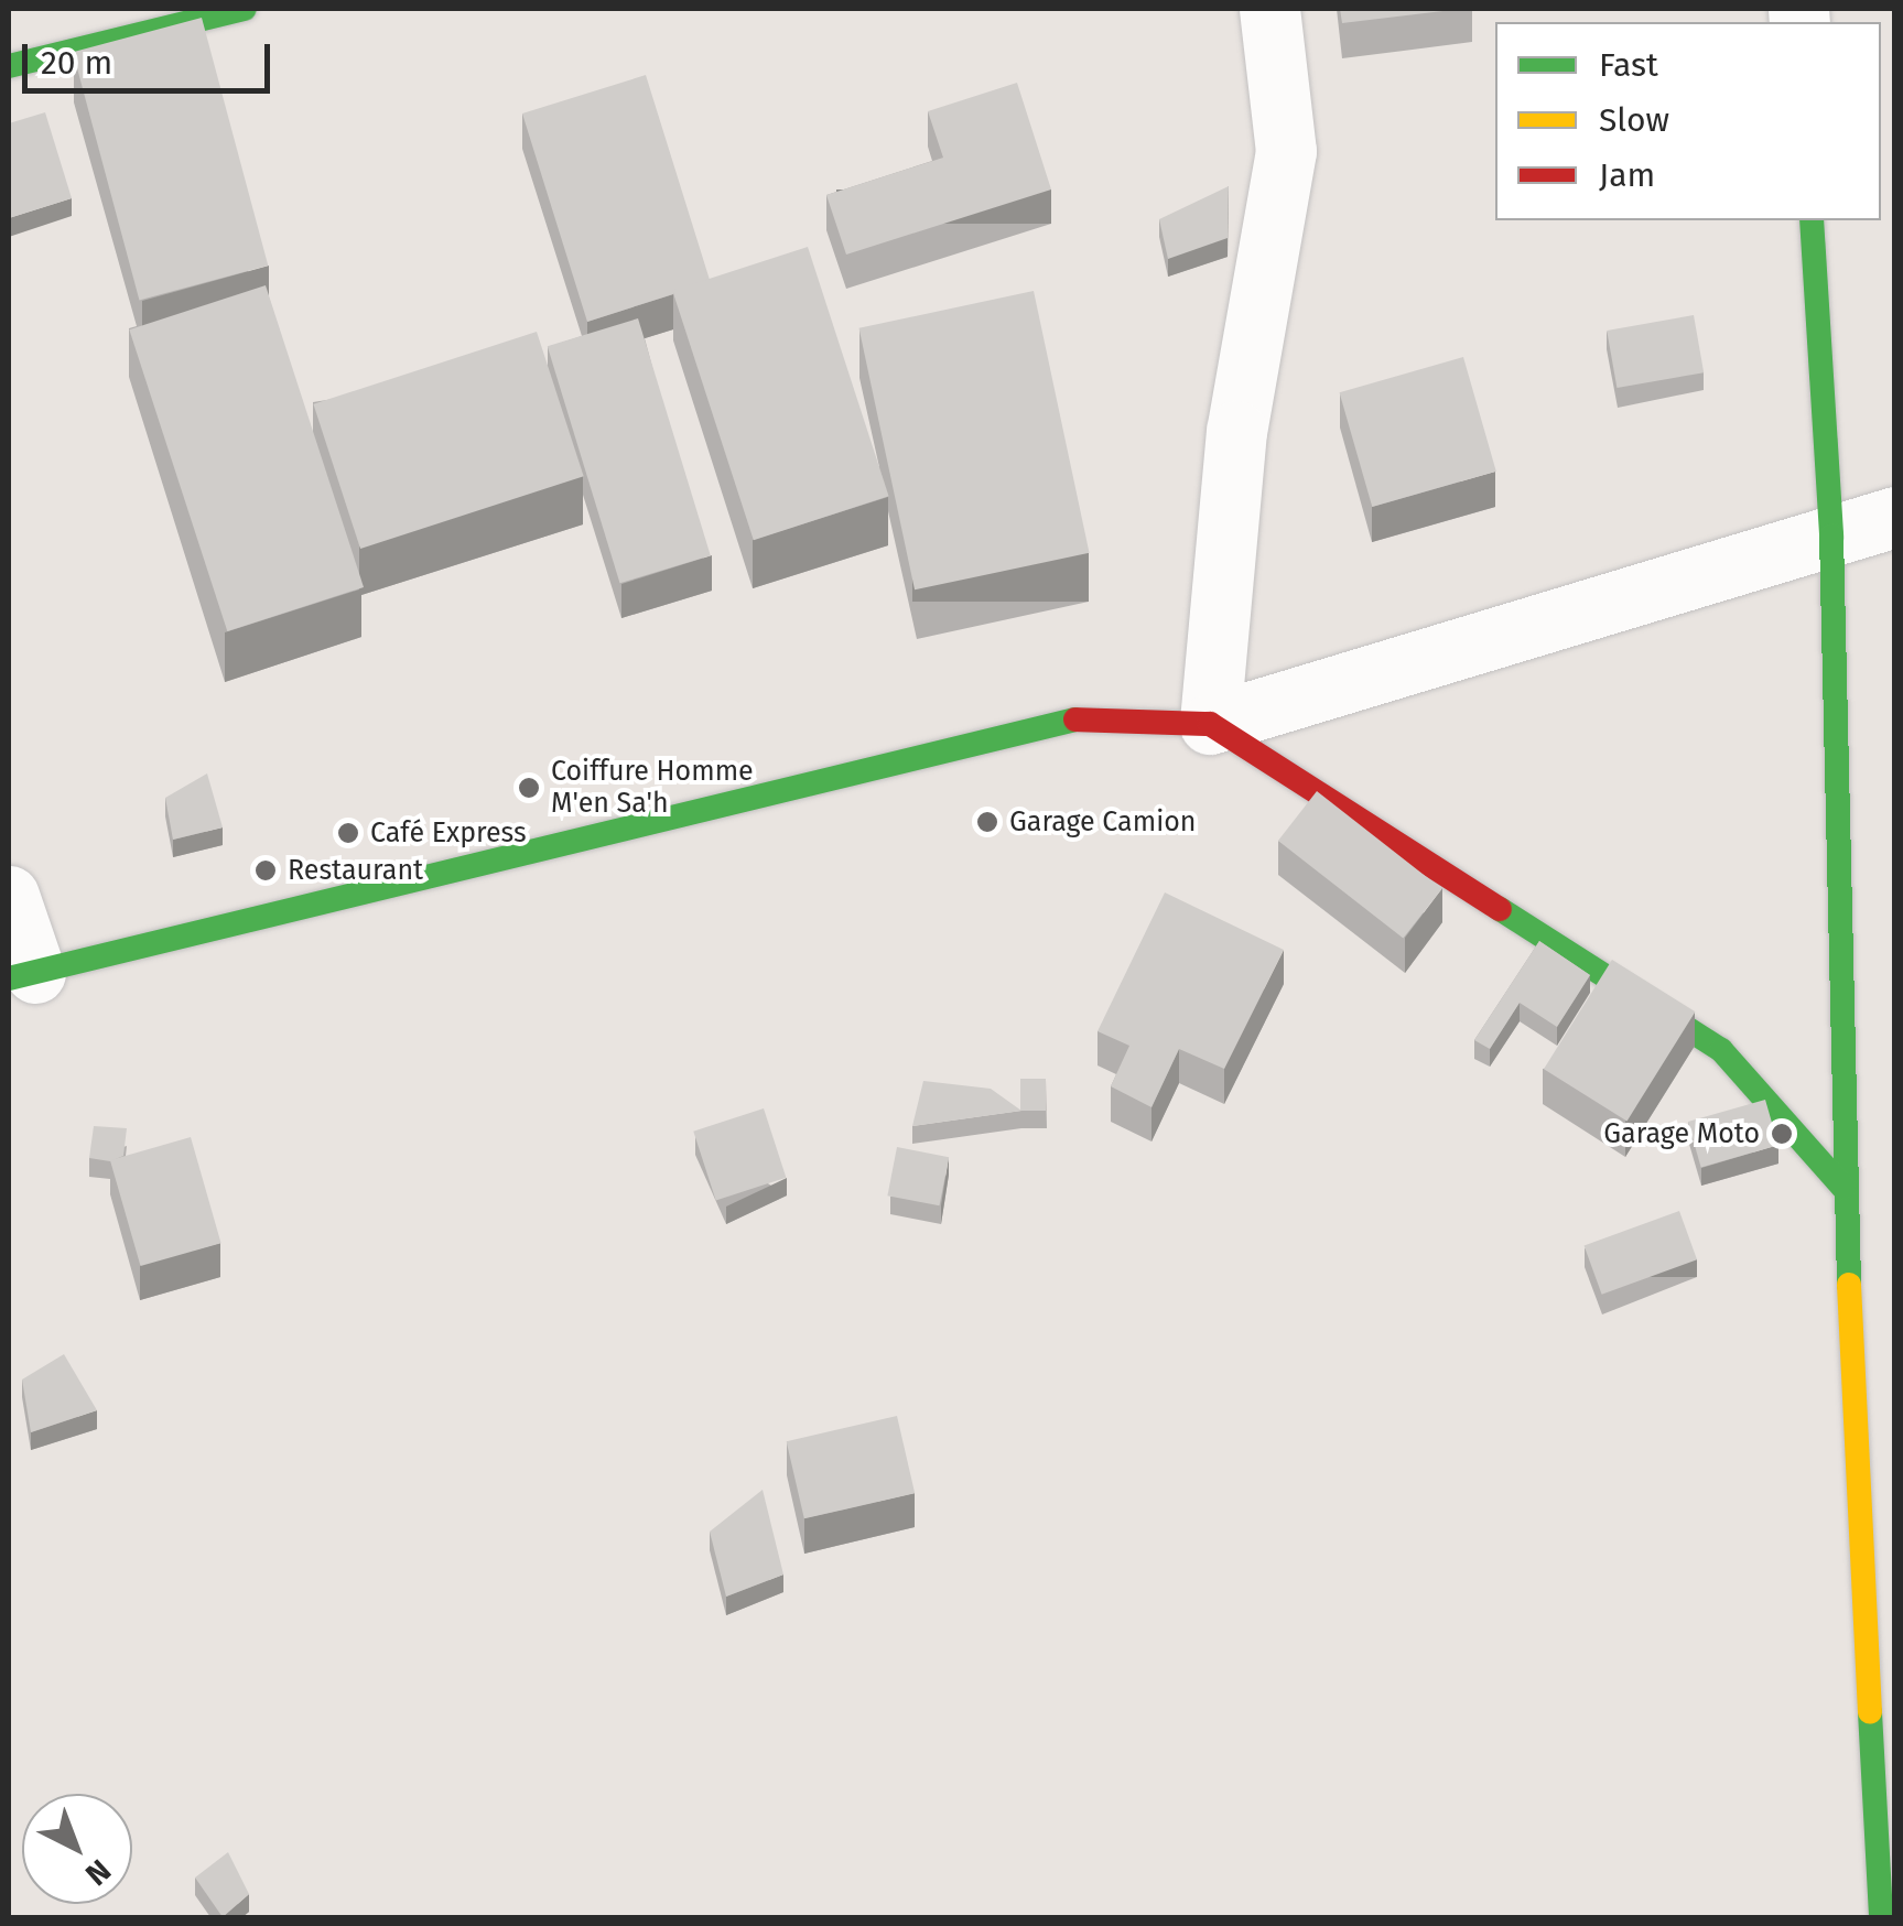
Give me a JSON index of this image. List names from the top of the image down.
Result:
{
  "places": [
    "Coiffure Homme M'en Sa'h",
    "Garage Camion",
    "Café Express",
    "Restaurant",
    "Garage Moto"
  ],
  "legend": ["Fast", "Slow", "Jam"],
  "scale_bar": "20 m",
  "north": "bottom right"
}
